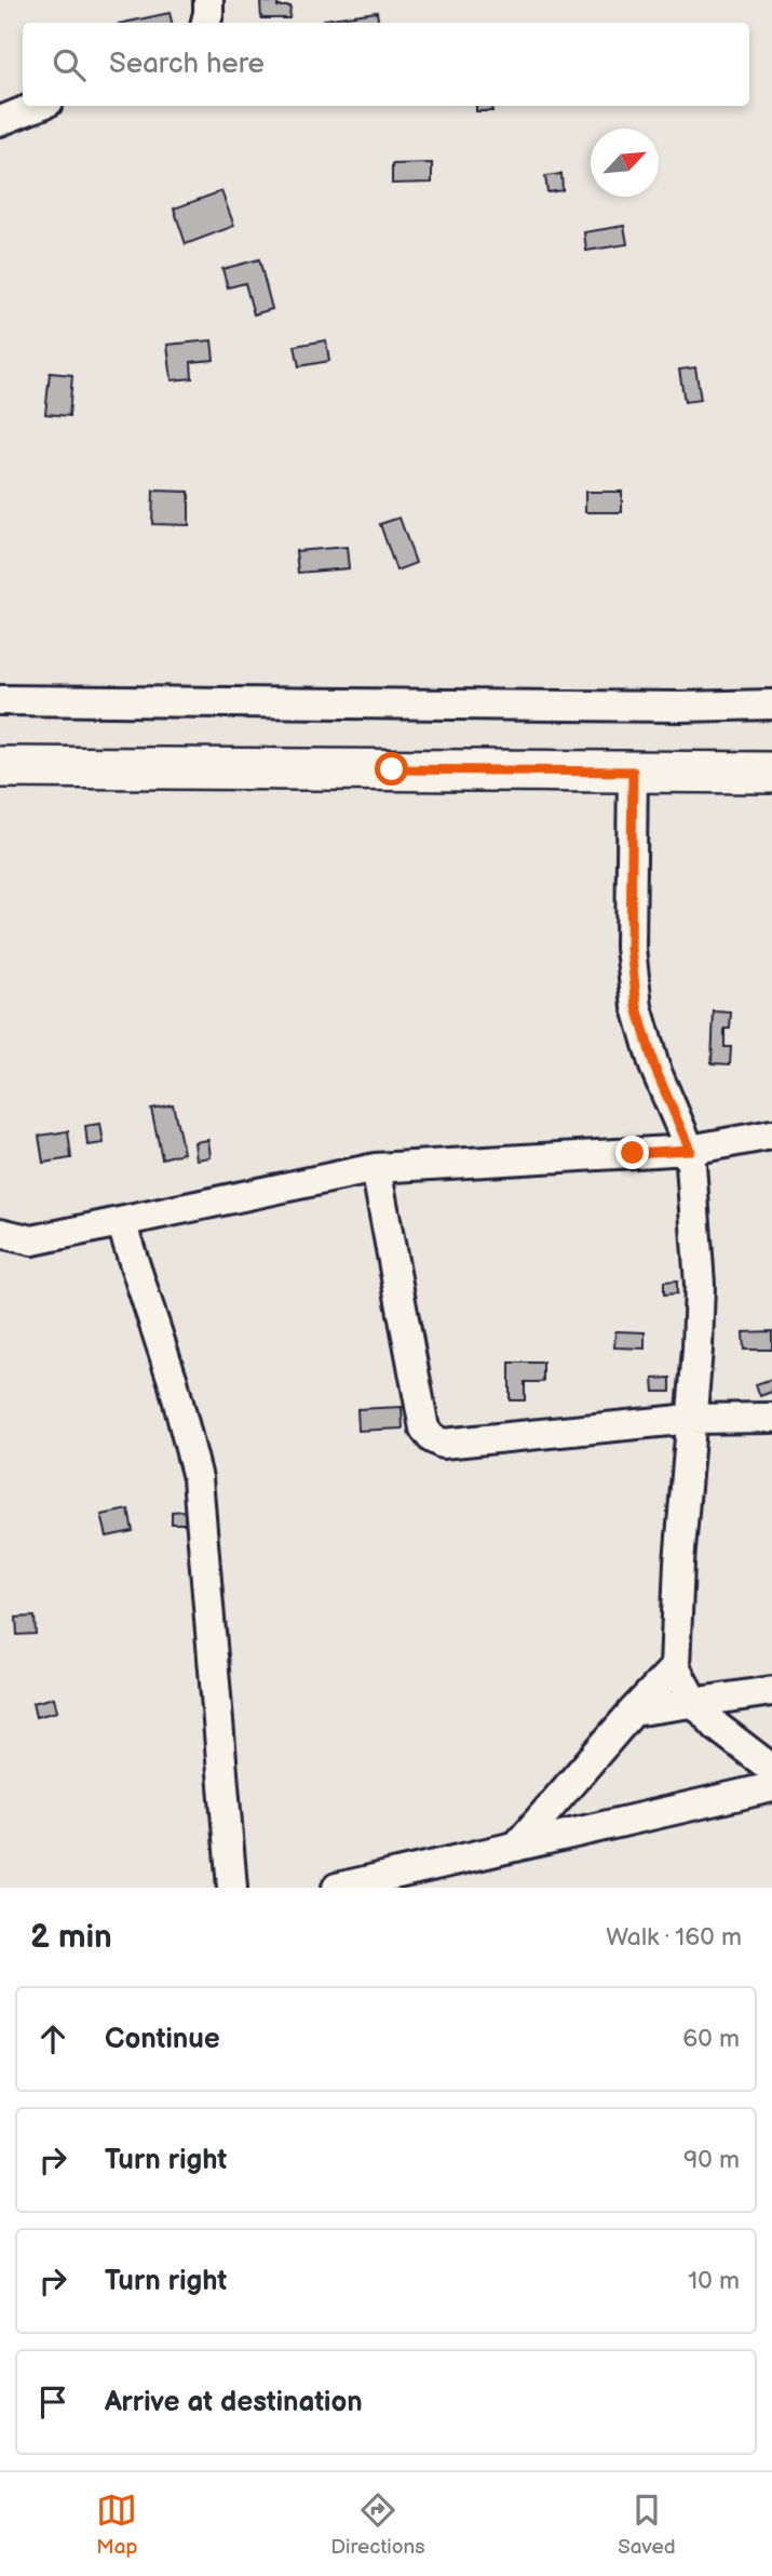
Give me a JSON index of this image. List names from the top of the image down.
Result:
{
  "north": "top right",
  "page": {
    "search": "Search here",
    "heading": ["2 min", "Walk · 160 m"],
    "list": [
      ["Continue", "60 m"],
      ["Turn right", "90 m"],
      ["Turn right", "10 m"],
      "Arrive at destination"
    ],
    "nav": ["Map", "Directions", "Saved"]
  }
}
